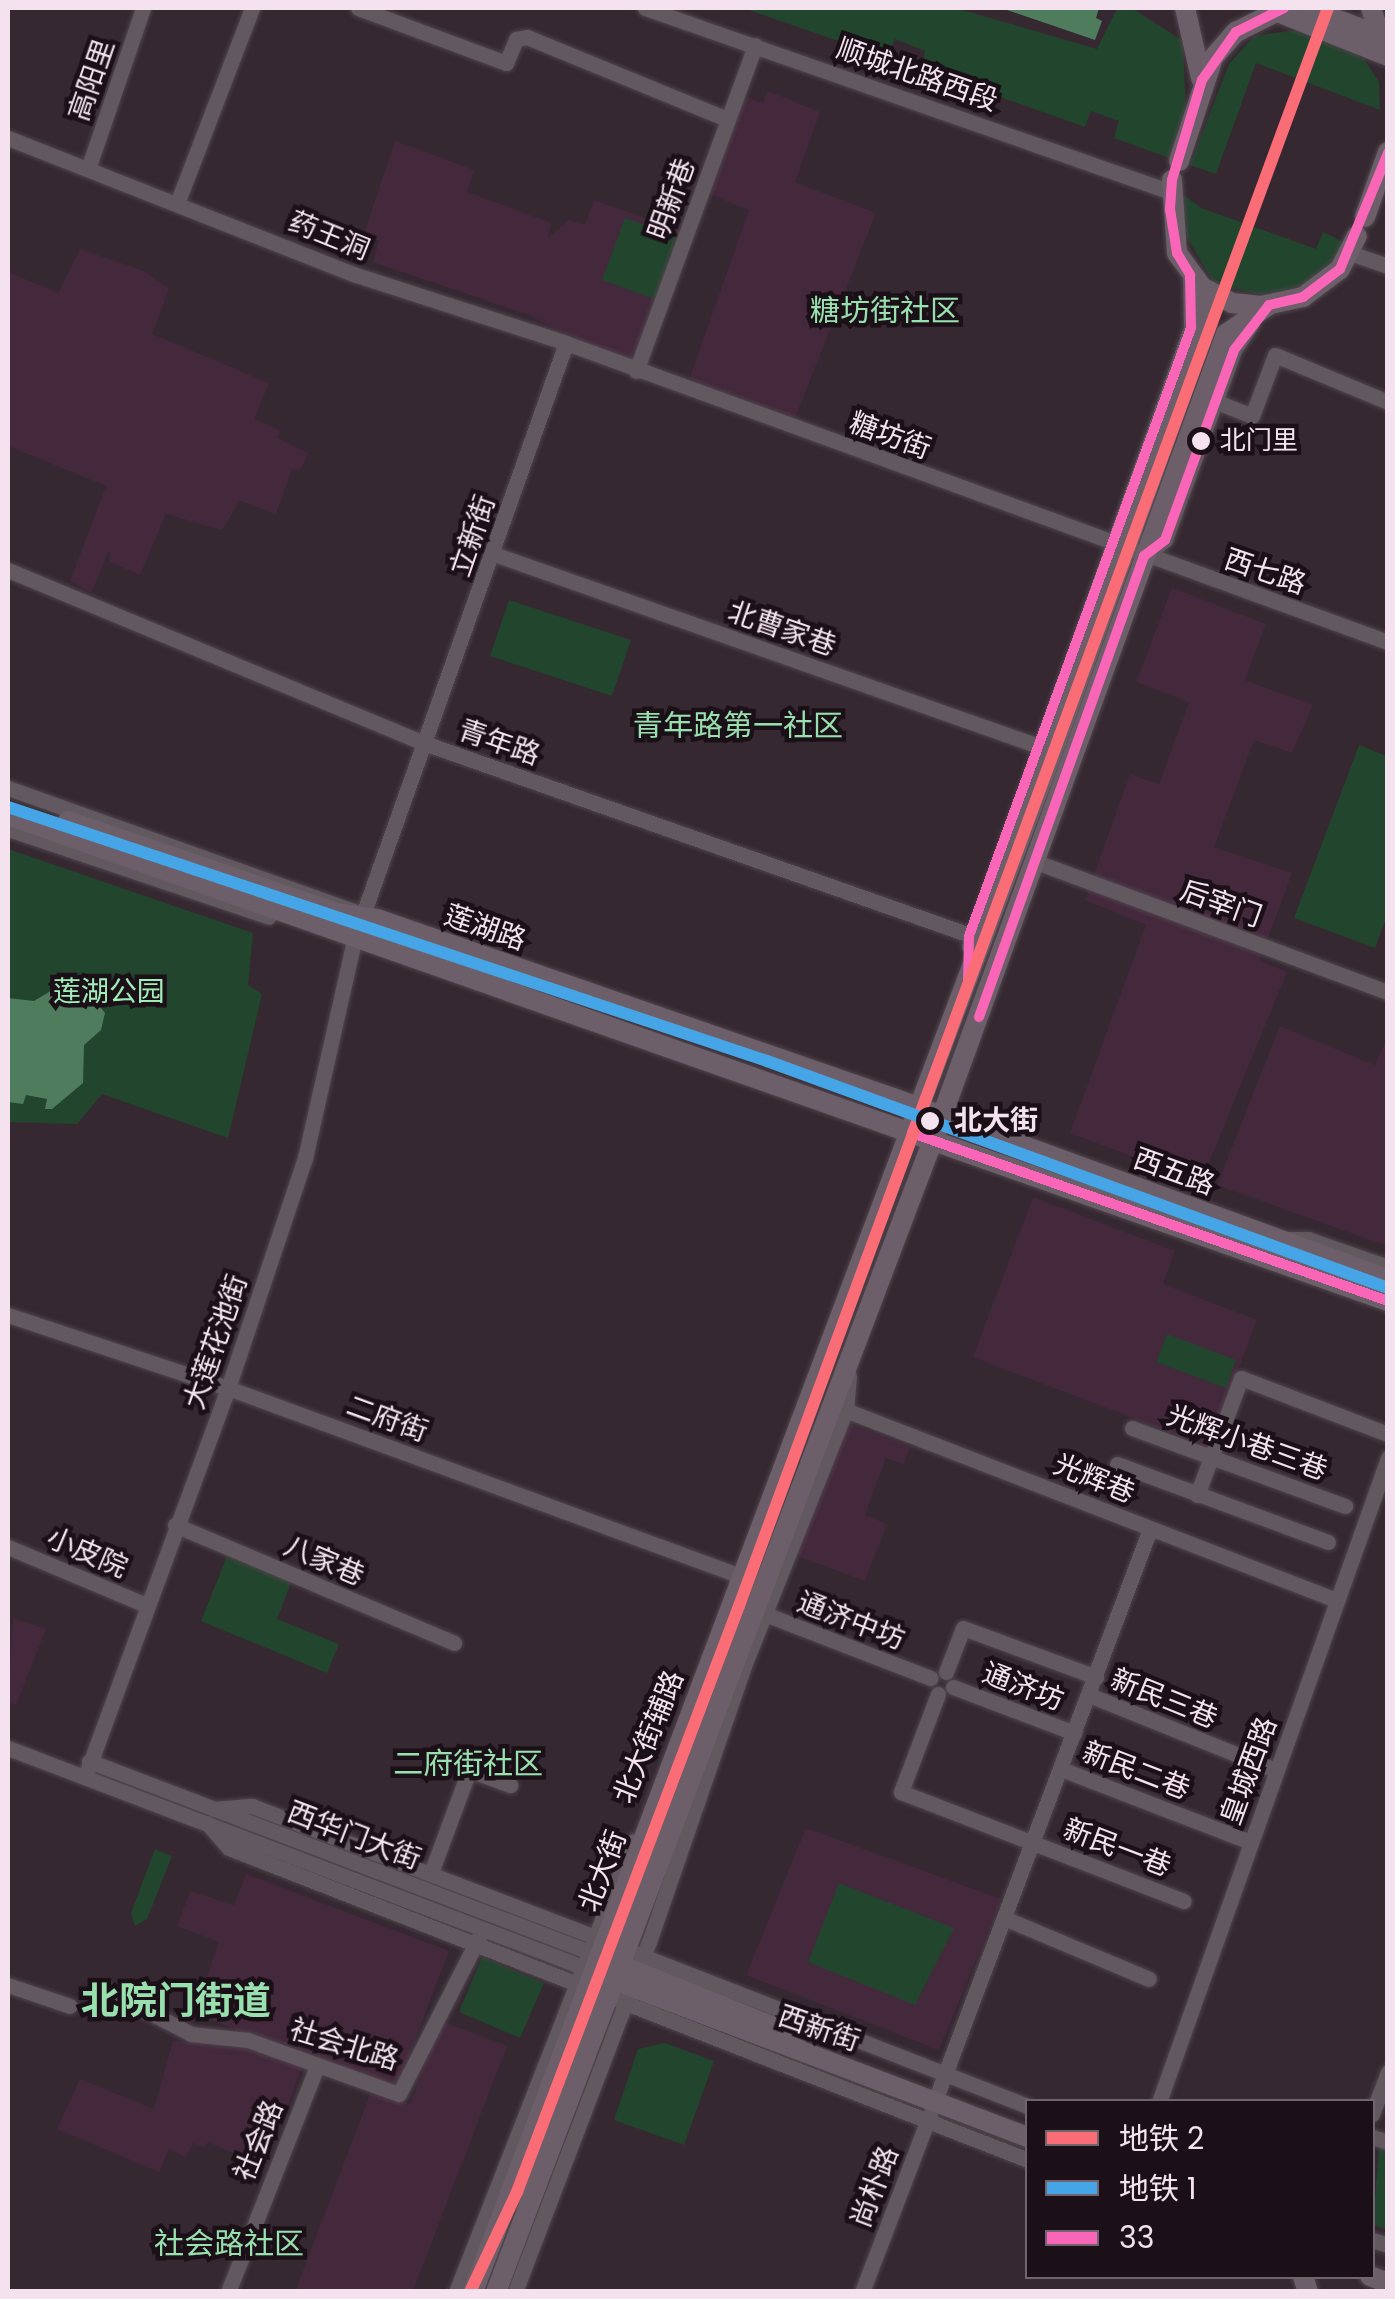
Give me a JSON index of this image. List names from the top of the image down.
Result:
{
  "streets": {
    "main road": [
      "莲湖路",
      "西五路",
      "北大街",
      "西新街"
    ],
    "street": [
      "顺城北路西段",
      "高阳里",
      "明新巷",
      "药王洞",
      "糖坊街",
      "立新街",
      "西七路",
      "北曹家巷",
      "青年路",
      "后宰门",
      "大莲花池街",
      "二府街",
      "光辉小巷三巷",
      "光辉巷",
      "小皮院",
      "八家巷",
      "通济中坊",
      "通济坊",
      "新民三巷",
      "新民二巷",
      "皇城西路",
      "西华门大街",
      "新民一巷",
      "社会北路",
      "社会路",
      "尚朴路"
    ]
  },
  "crossings": [
    ["顺城北路西段", "明新巷"],
    ["顺城北路西段", "北大街"],
    ["高阳里", "药王洞"],
    ["明新巷", "药王洞"],
    ["明新巷", "糖坊街"],
    ["药王洞", "糖坊街"],
    ["药王洞", "立新街"],
    ["糖坊街", "西七路"],
    ["糖坊街", "北大街"],
    ["立新街", "北曹家巷"],
    ["立新街", "青年路"],
    ["立新街", "莲湖路"],
    ["立新街", "大莲花池街"],
    ["西七路", "北大街"],
    ["北曹家巷", "北大街"],
    ["青年路", "北大街"],
    ["后宰门", "北大街"],
    ["莲湖路", "西五路"],
    ["莲湖路", "大莲花池街"],
    ["莲湖路", "北大街"],
    ["西五路", "北大街"],
    ["大莲花池街", "二府街"],
    ["大莲花池街", "小皮院"],
    ["大莲花池街", "八家巷"],
    ["大莲花池街", "西华门大街"],
    ["二府街", "北大街"],
    ["光辉巷", "皇城西路"],
    ["光辉巷", "北大街"],
    ["光辉巷", "尚朴路"],
    ["通济中坊", "通济坊"],
    ["通济中坊", "新民一巷"],
    ["通济中坊", "北大街"],
    ["通济坊", "新民一巷"],
    ["通济坊", "尚朴路"],
    ["新民三巷", "皇城西路"],
    ["新民三巷", "尚朴路"],
    ["新民二巷", "皇城西路"],
    ["新民二巷", "尚朴路"],
    ["西华门大街", "北大街"],
    ["西华门大街", "西新街"],
    ["西华门大街", "社会北路"],
    ["新民一巷", "尚朴路"],
    ["北大街", "西新街"],
    ["西新街", "尚朴路"],
    ["社会北路", "社会路"]
  ],
  "districts": [
    "糖坊街社区",
    "青年路第一社区",
    "二府街社区",
    "北院门街道",
    "社会路社区"
  ],
  "parks": ["莲湖公园"],
  "places": ["北门里", "北大街"],
  "lines": ["metro line 2", "transit line 33", "metro line 1"],
  "legend": ["地铁 2", "地铁 1", "33"]
}
